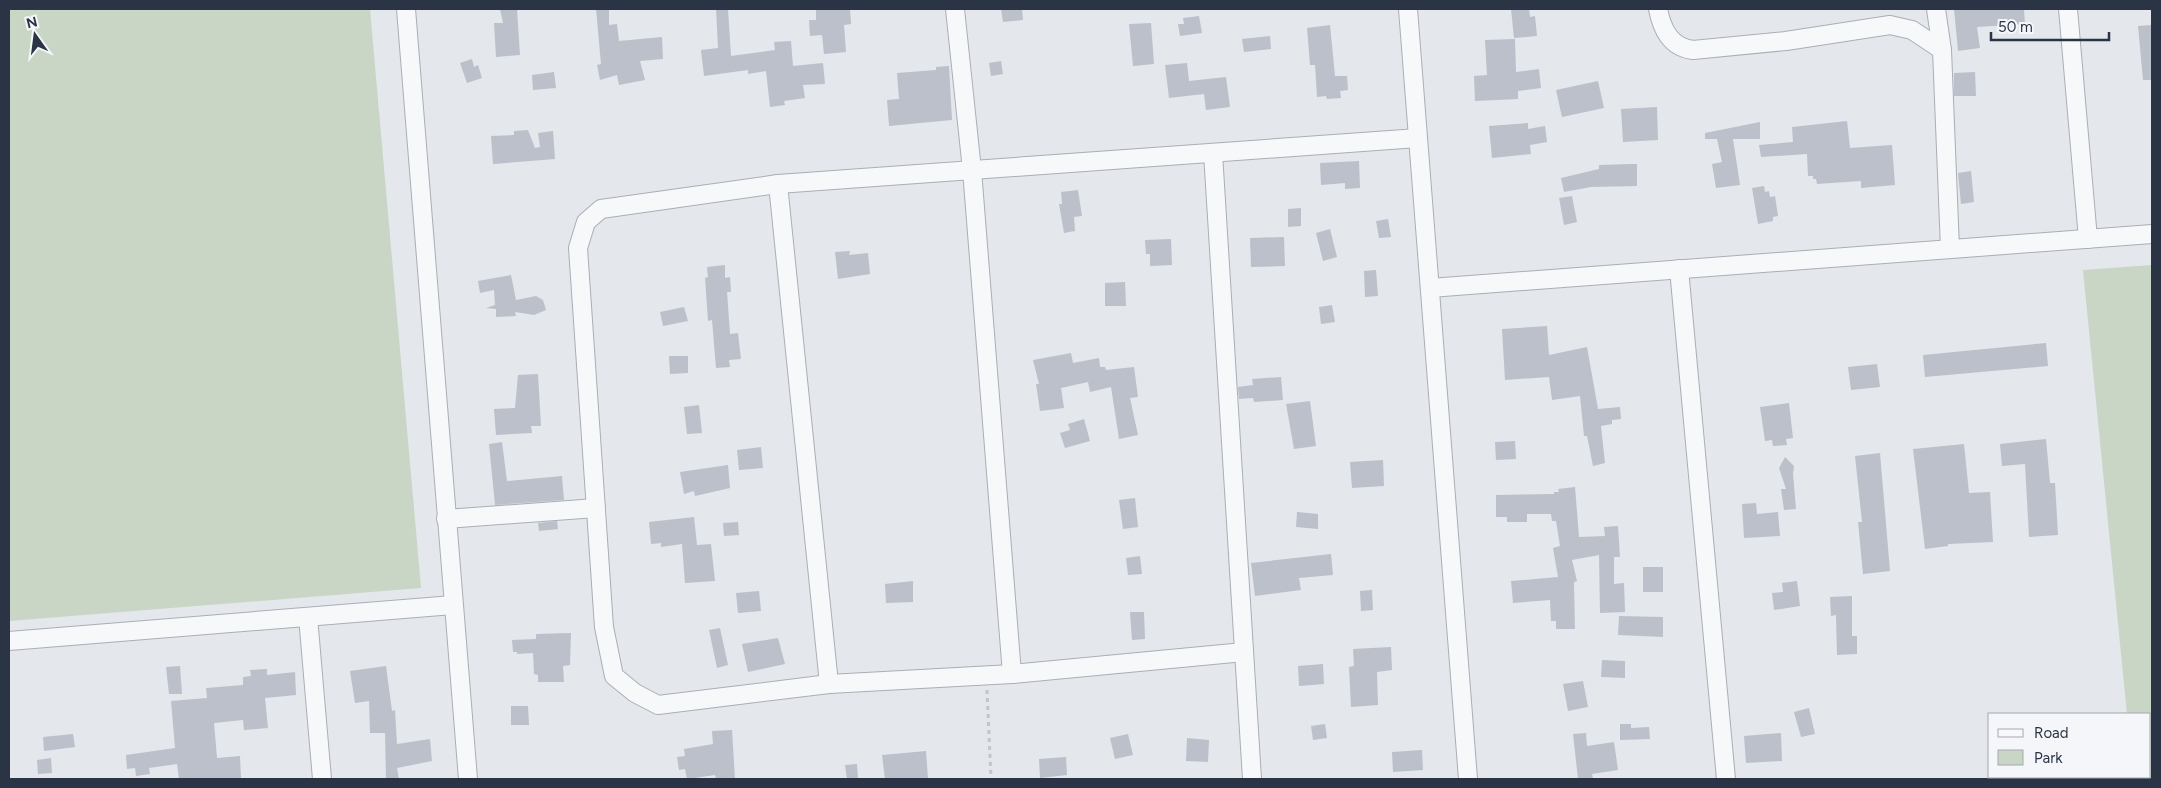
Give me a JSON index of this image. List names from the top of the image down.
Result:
{
  "legend": ["Road", "Park"],
  "scale_bar": "50 m",
  "north": "top"
}
